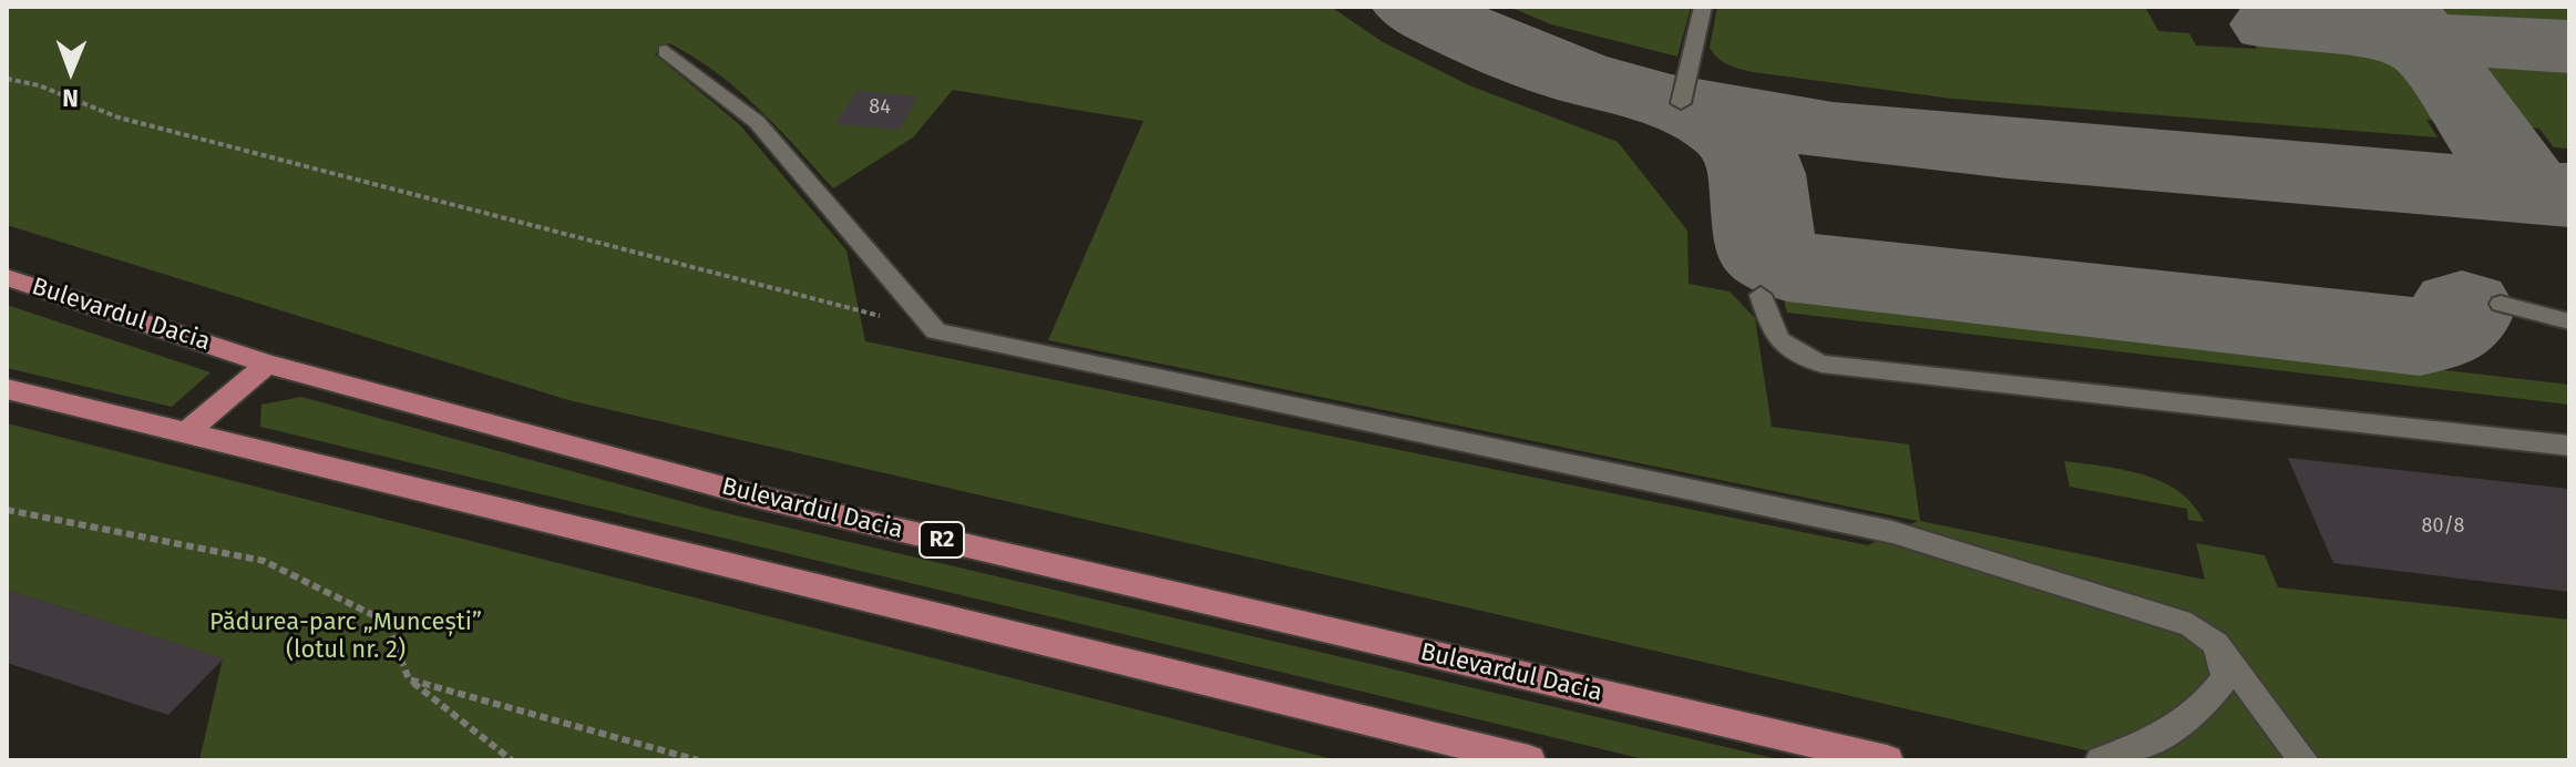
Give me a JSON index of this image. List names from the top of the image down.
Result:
{
  "streets": {
    "main road": ["Bulevardul Dacia", "R2"]
  },
  "parks": ["Pădurea-parc „Muncești” (lotul nr. 2)"],
  "house_numbers": ["84", "80/8"],
  "north": "bottom"
}
